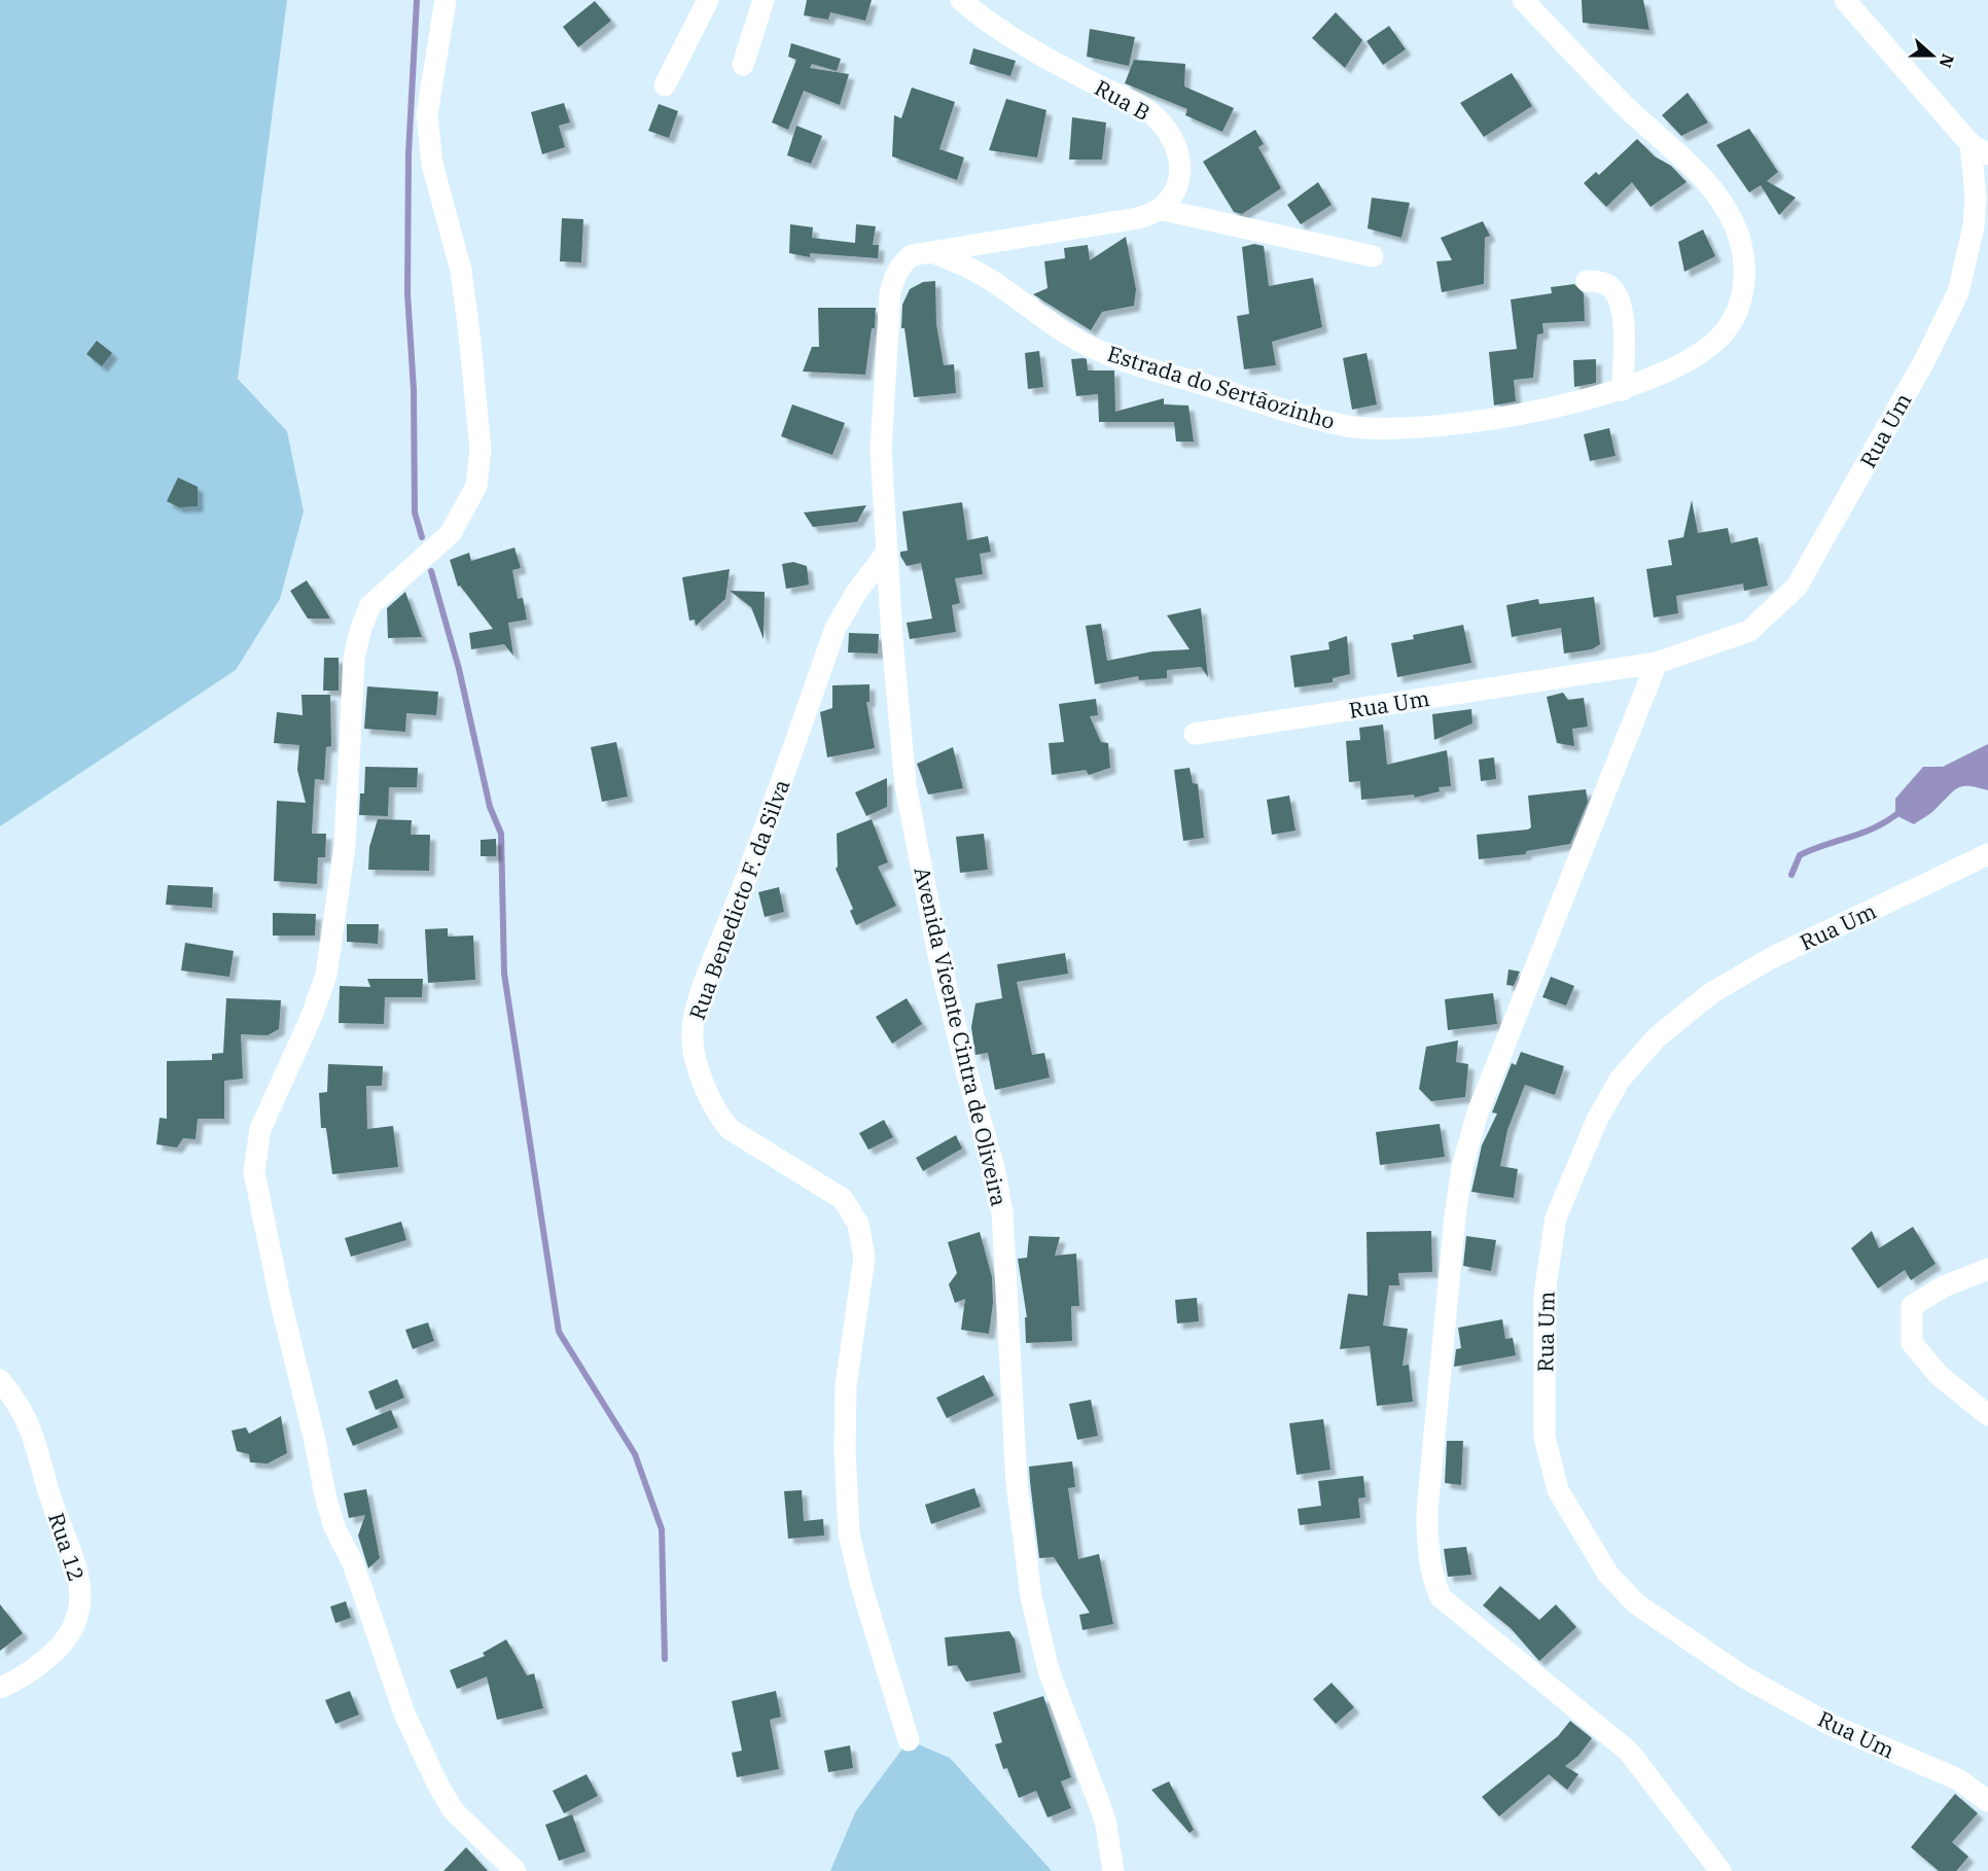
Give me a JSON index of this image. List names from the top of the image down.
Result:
{
  "streets": {
    "street": [
      "Rua B",
      "Estrada do Sertãozinho",
      "Rua Um",
      "Rua Benedicto F. da Silva",
      "Avenida Vicente Cintra de Oliveira",
      "Rua 12"
    ]
  },
  "crossings": [
    ["Estrada do Sertãozinho", "Avenida Vicente Cintra de Oliveira"],
    ["Rua Benedicto F. da Silva", "Avenida Vicente Cintra de Oliveira"]
  ],
  "north": "right"
}
